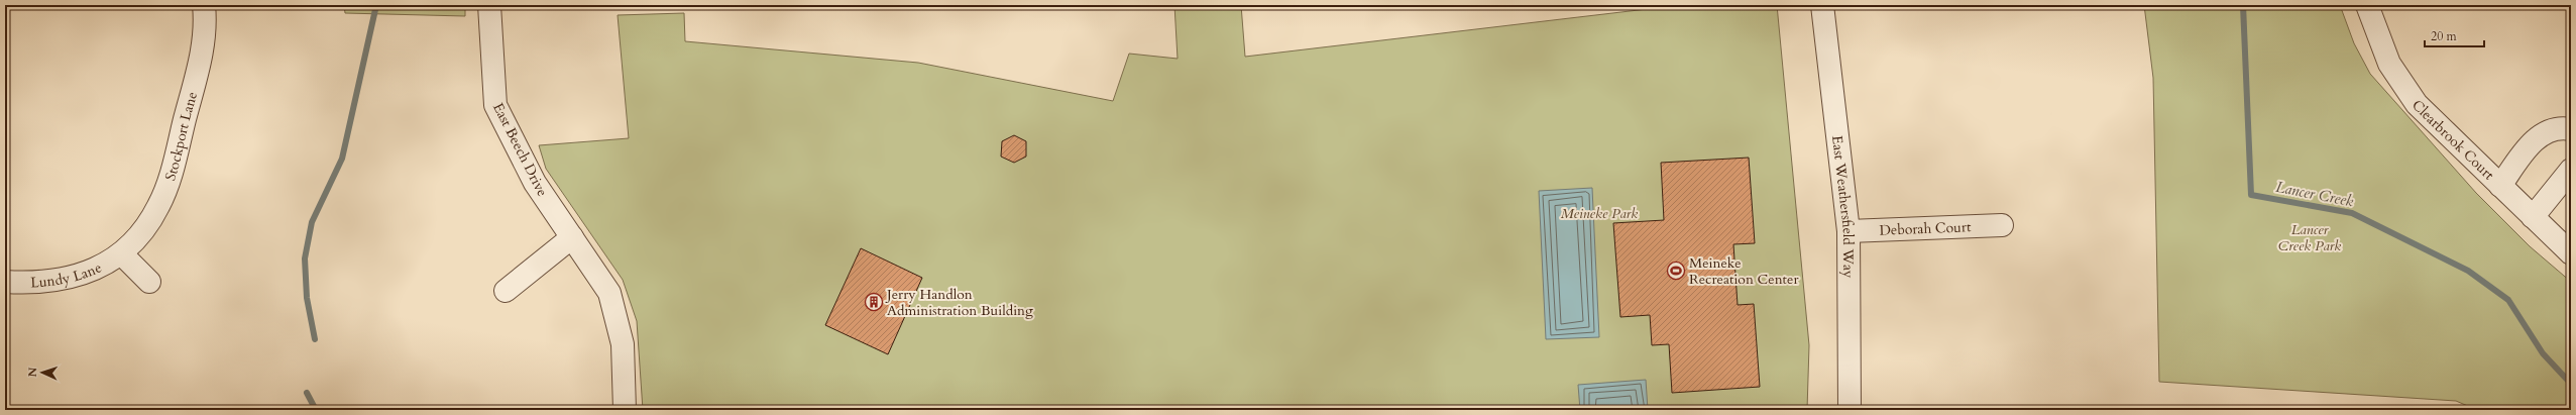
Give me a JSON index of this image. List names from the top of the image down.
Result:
{
  "streets": {
    "street": [
      "Stockport Lane",
      "Clearbrook Court",
      "East Beech Drive",
      "East Weathersfield Way",
      "Deborah Court",
      "Lundy Lane"
    ]
  },
  "crossings": [
    ["Stockport Lane", "Lundy Lane"],
    ["East Weathersfield Way", "Deborah Court"]
  ],
  "water": ["Lancer Creek"],
  "parks": ["Meineke Park", "Lancer Creek Park"],
  "places": {
    "sports": ["Meineke Recreation Center"],
    "building": ["Jerry Handlon Administration Building"]
  },
  "scale_bar": "20 m",
  "north": "left"
}
